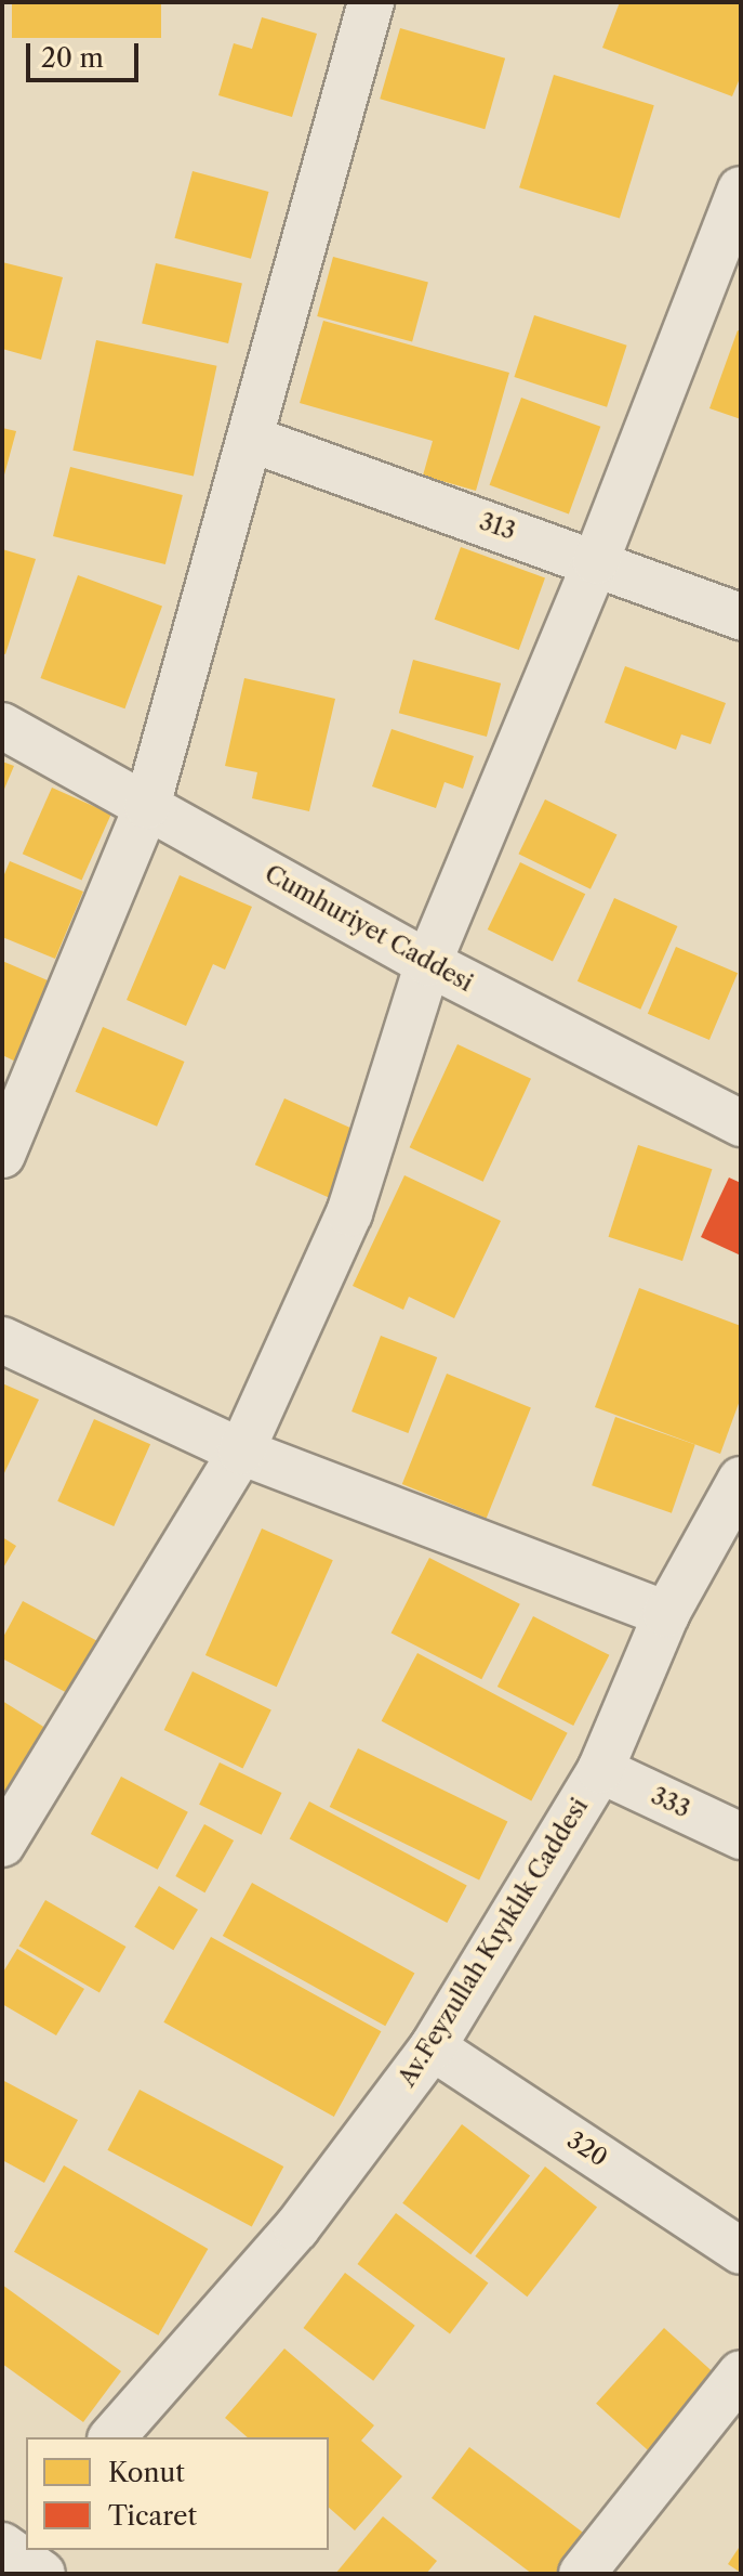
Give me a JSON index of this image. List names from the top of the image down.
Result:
{
  "streets": {
    "street": [
      "313",
      "Cumhuriyet Caddesi",
      "333",
      "Av.Feyzullah Kıyıklık Caddesi",
      "320"
    ]
  },
  "crossings": [
    ["333", "Av.Feyzullah Kıyıklık Caddesi"],
    ["Av.Feyzullah Kıyıklık Caddesi", "320"]
  ],
  "legend": ["Konut", "Ticaret"],
  "scale_bar": "20 m"
}
